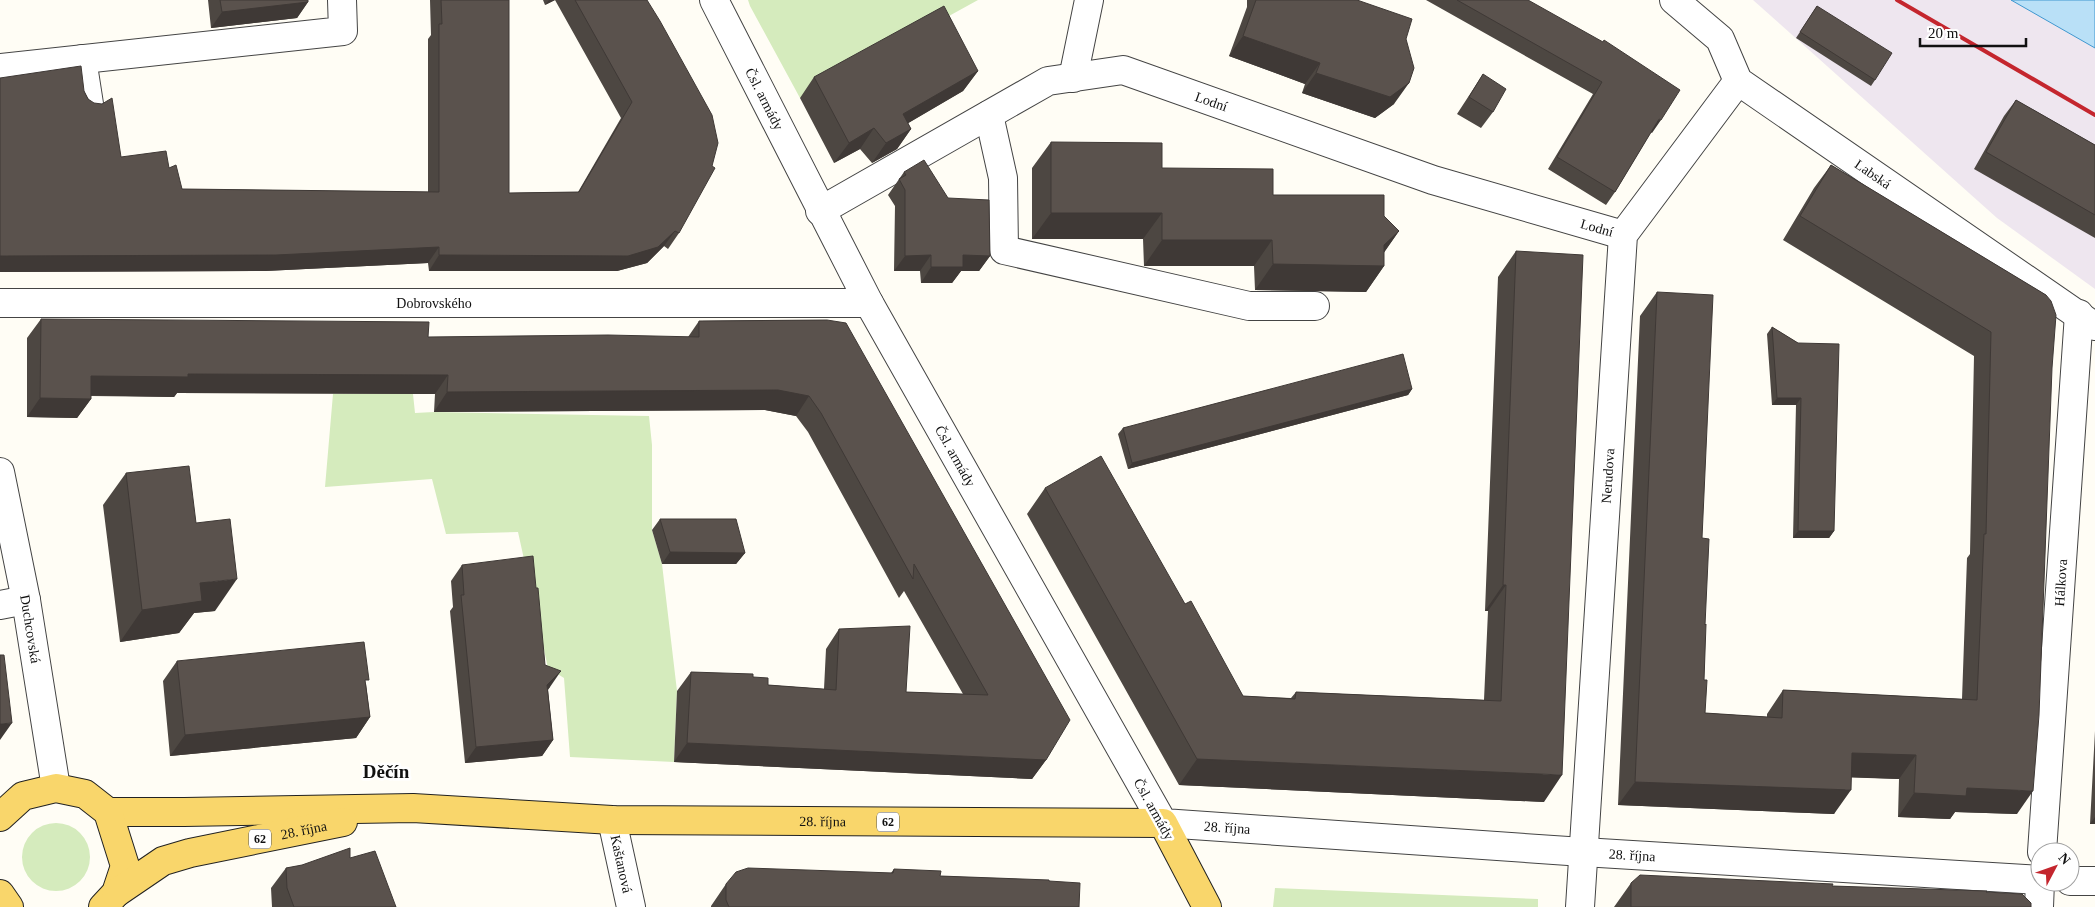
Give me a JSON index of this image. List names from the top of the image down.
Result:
{
  "streets": {
    "main road": ["Čsl. armády", "28. října", "62"],
    "street": [
      "Lodní",
      "Labská",
      "Dobrovského",
      "Nerudova",
      "Hálkova",
      "Duchcovská",
      "Kaštanová"
    ]
  },
  "crossings": [
    ["Čsl. armády", "Lodní"],
    ["Čsl. armády", "Dobrovského"],
    ["Čsl. armády", "28. října"],
    ["Lodní", "Nerudova"],
    ["Labská", "Hálkova"],
    ["Nerudova", "28. října"],
    ["28. října", "Kaštanová"]
  ],
  "districts": ["Děčín"],
  "scale_bar": "20 m",
  "north": "top right"
}
